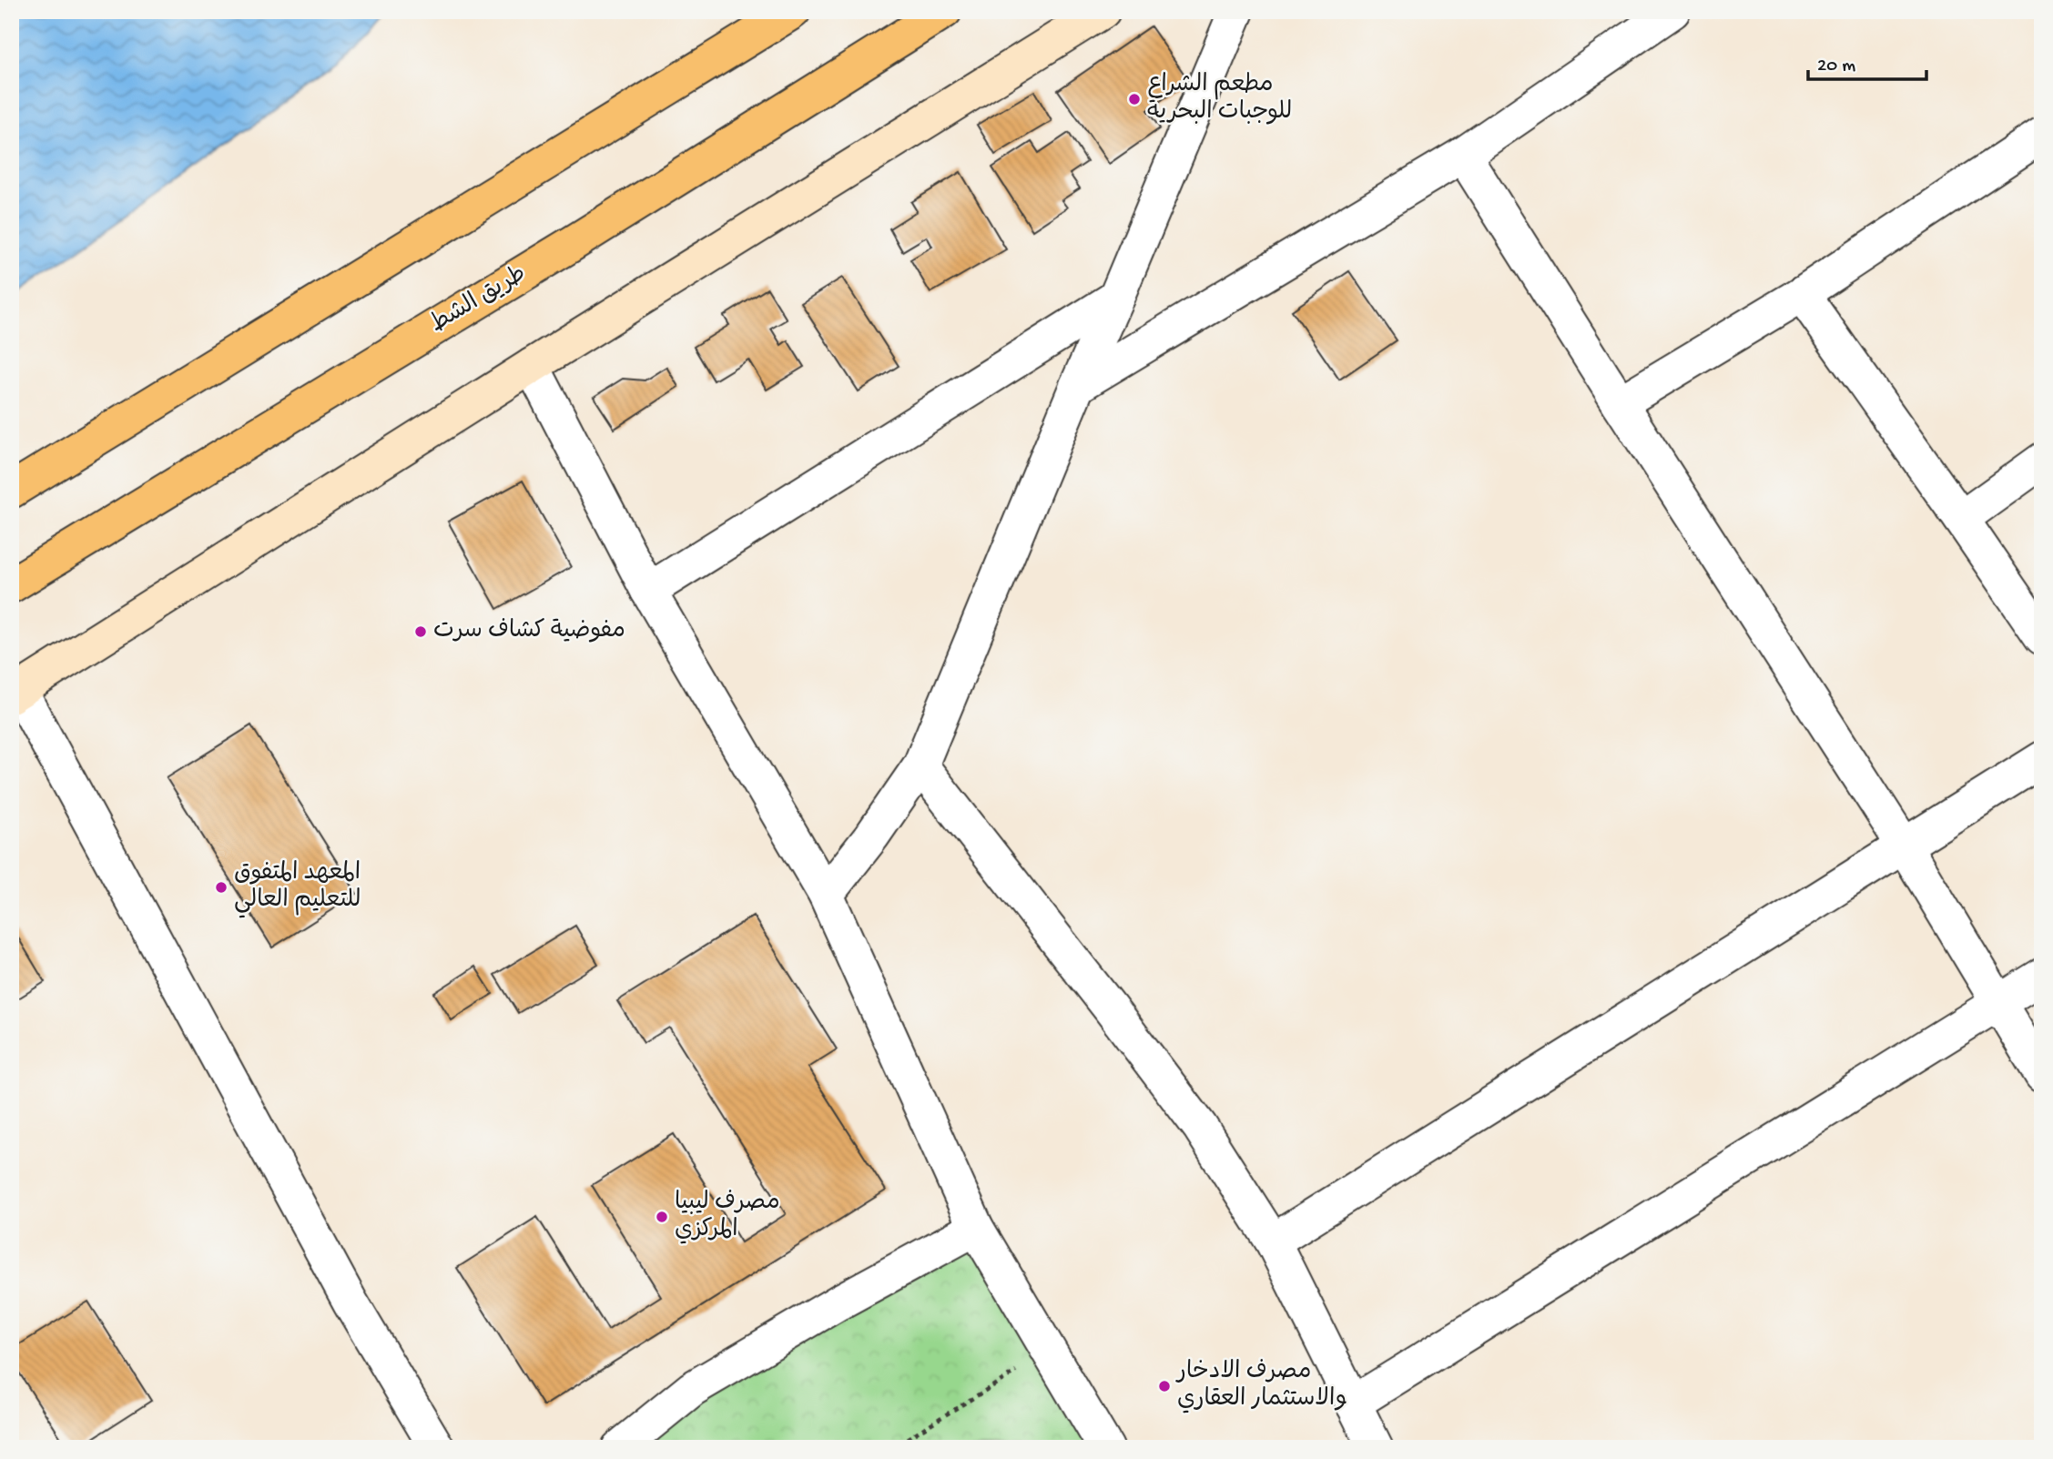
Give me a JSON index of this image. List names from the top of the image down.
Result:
{
  "streets": {
    "main road": ["طريق الشط"]
  },
  "places": [
    "مطعم الشراع للوجبات البحرية",
    "مفوضية كشاف سرت",
    "المعهد المتفوق للتعليم العالي",
    "مصرف ليبيا المركزي",
    "مصرف الادخار والاستثمار العقاري"
  ],
  "scale_bar": "20 m"
}
